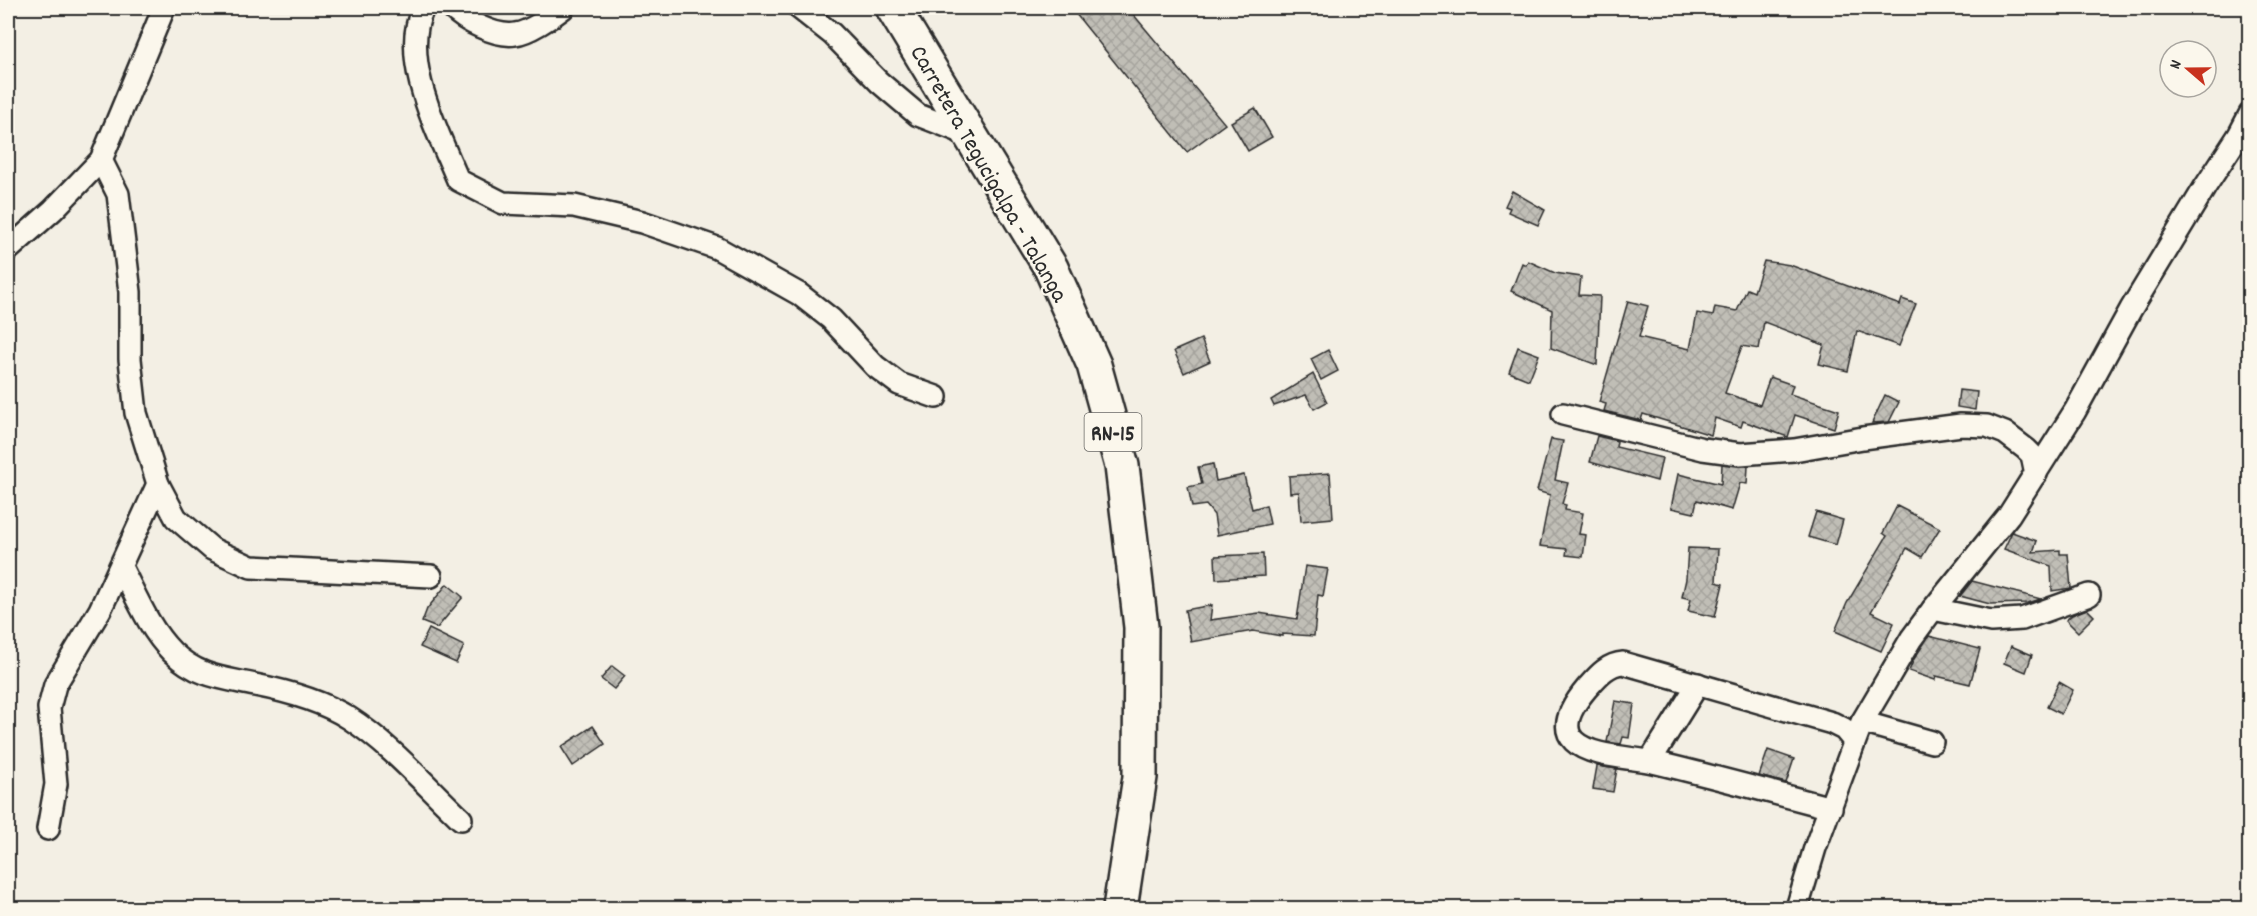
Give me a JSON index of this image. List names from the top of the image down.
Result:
{
  "streets": {
    "main road": ["Carretera Tegucigalpa - Talanga", "RN-15"]
  },
  "north": "left"
}
